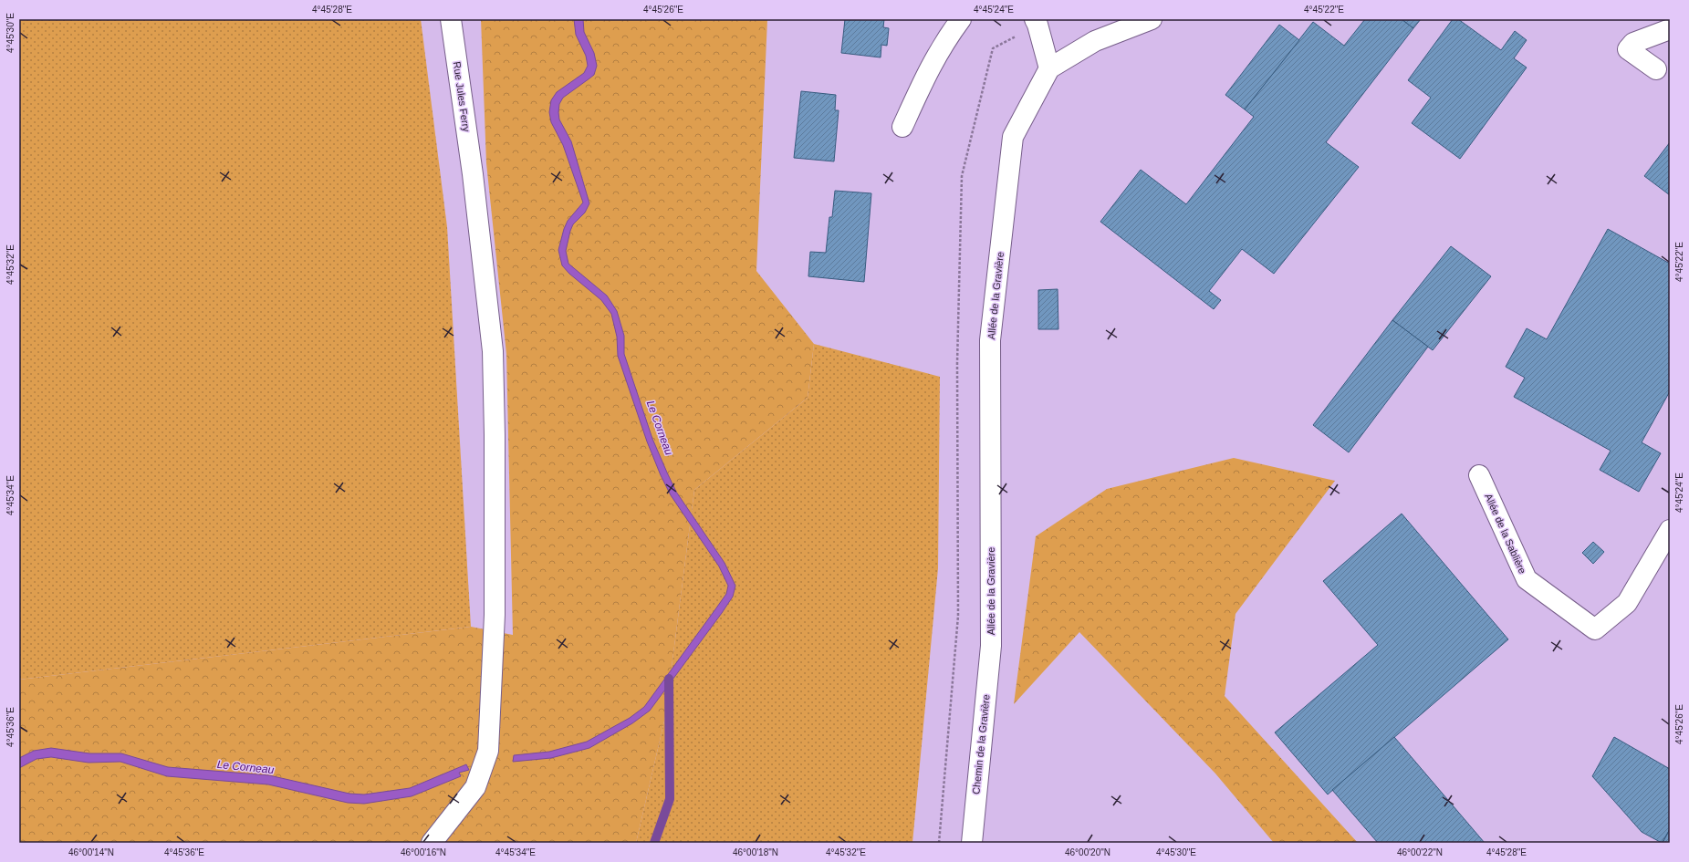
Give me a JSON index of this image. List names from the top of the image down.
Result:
{
  "streets": {
    "street": [
      "Rue Jules Ferry",
      "Allée de la Gravière",
      "Allée de la Sablière",
      "Chemin de la Gravière"
    ]
  },
  "crossings": [
    ["Allée de la Gravière", "Chemin de la Gravière"]
  ],
  "water": ["Le Corneau"],
  "coordinates": [
    "4°45'28\"E",
    "4°45'26\"E",
    "4°45'24\"E",
    "4°45'22\"E",
    "4°45'30\"E",
    "4°45'32\"E",
    "4°45'34\"E",
    "4°45'36\"E",
    "46°00'14\"N",
    "46°00'16\"N",
    "46°00'18\"N",
    "46°00'20\"N",
    "46°00'22\"N"
  ]
}
